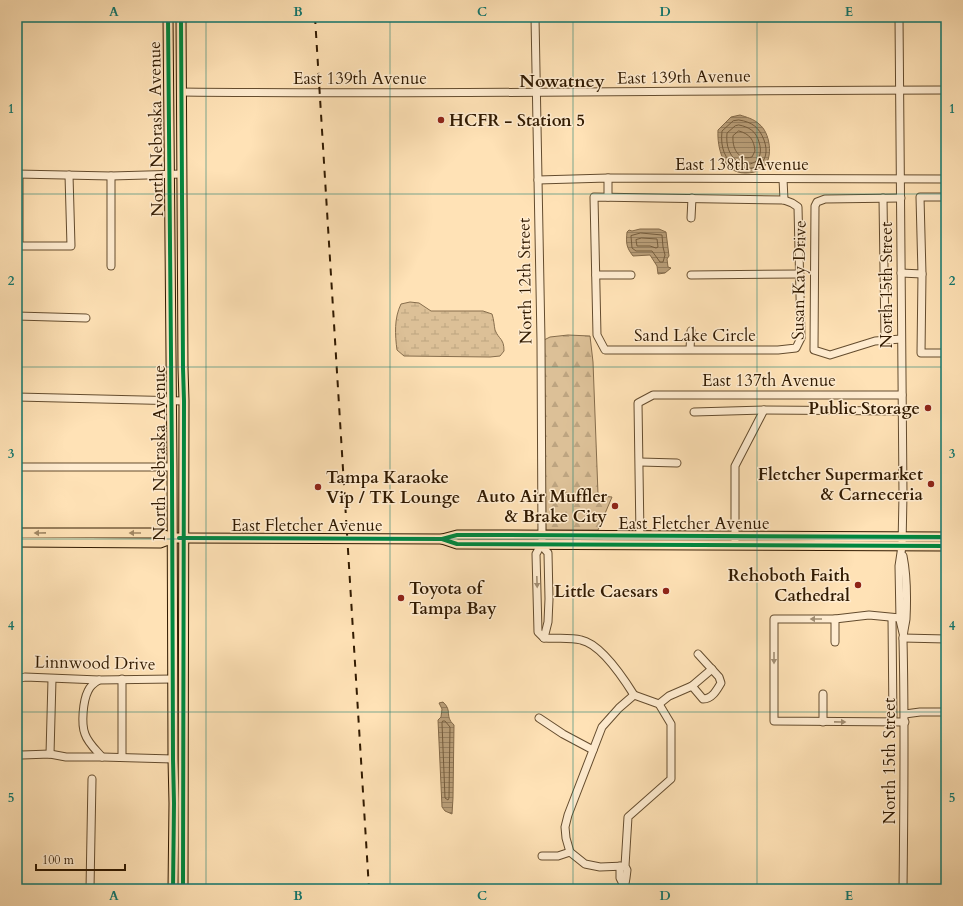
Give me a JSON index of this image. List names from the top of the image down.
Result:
{
  "streets": {
    "main road": ["North Nebraska Avenue", "East Fletcher Avenue"],
    "street": [
      "East 139th Avenue",
      "East 138th Avenue",
      "Susan Kay Drive",
      "North 12th Street",
      "North 15th Street",
      "Sand Lake Circle",
      "East 137th Avenue",
      "Linnwood Drive"
    ]
  },
  "crossings": [
    ["East 139th Avenue", "North Nebraska Avenue"],
    ["East 139th Avenue", "North 12th Street"],
    ["East 139th Avenue", "North 15th Street"],
    ["North Nebraska Avenue", "East Fletcher Avenue"],
    ["North Nebraska Avenue", "Linnwood Drive"],
    ["East 138th Avenue", "North 12th Street"],
    ["East 138th Avenue", "North 15th Street"],
    ["Susan Kay Drive", "North 15th Street"],
    ["North 12th Street", "East Fletcher Avenue"],
    ["North 15th Street", "East 137th Avenue"],
    ["North 15th Street", "East Fletcher Avenue"]
  ],
  "districts": ["Nowatney"],
  "places": [
    "HCFR - Station 5",
    "Public Storage",
    "Fletcher Supermarket & Carneceria",
    "Tampa Karaoke Vip / TK Lounge",
    "Auto Air Muffler & Brake City",
    "Rehoboth Faith Cathedral",
    "Little Caesars",
    "Toyota of Tampa Bay"
  ],
  "scale_bar": "100 m",
  "grid": {
    "columns": [
      "A",
      "B",
      "C",
      "D",
      "E"
    ],
    "rows": [
      "1",
      "2",
      "3",
      "4",
      "5"
    ]
  }
}
